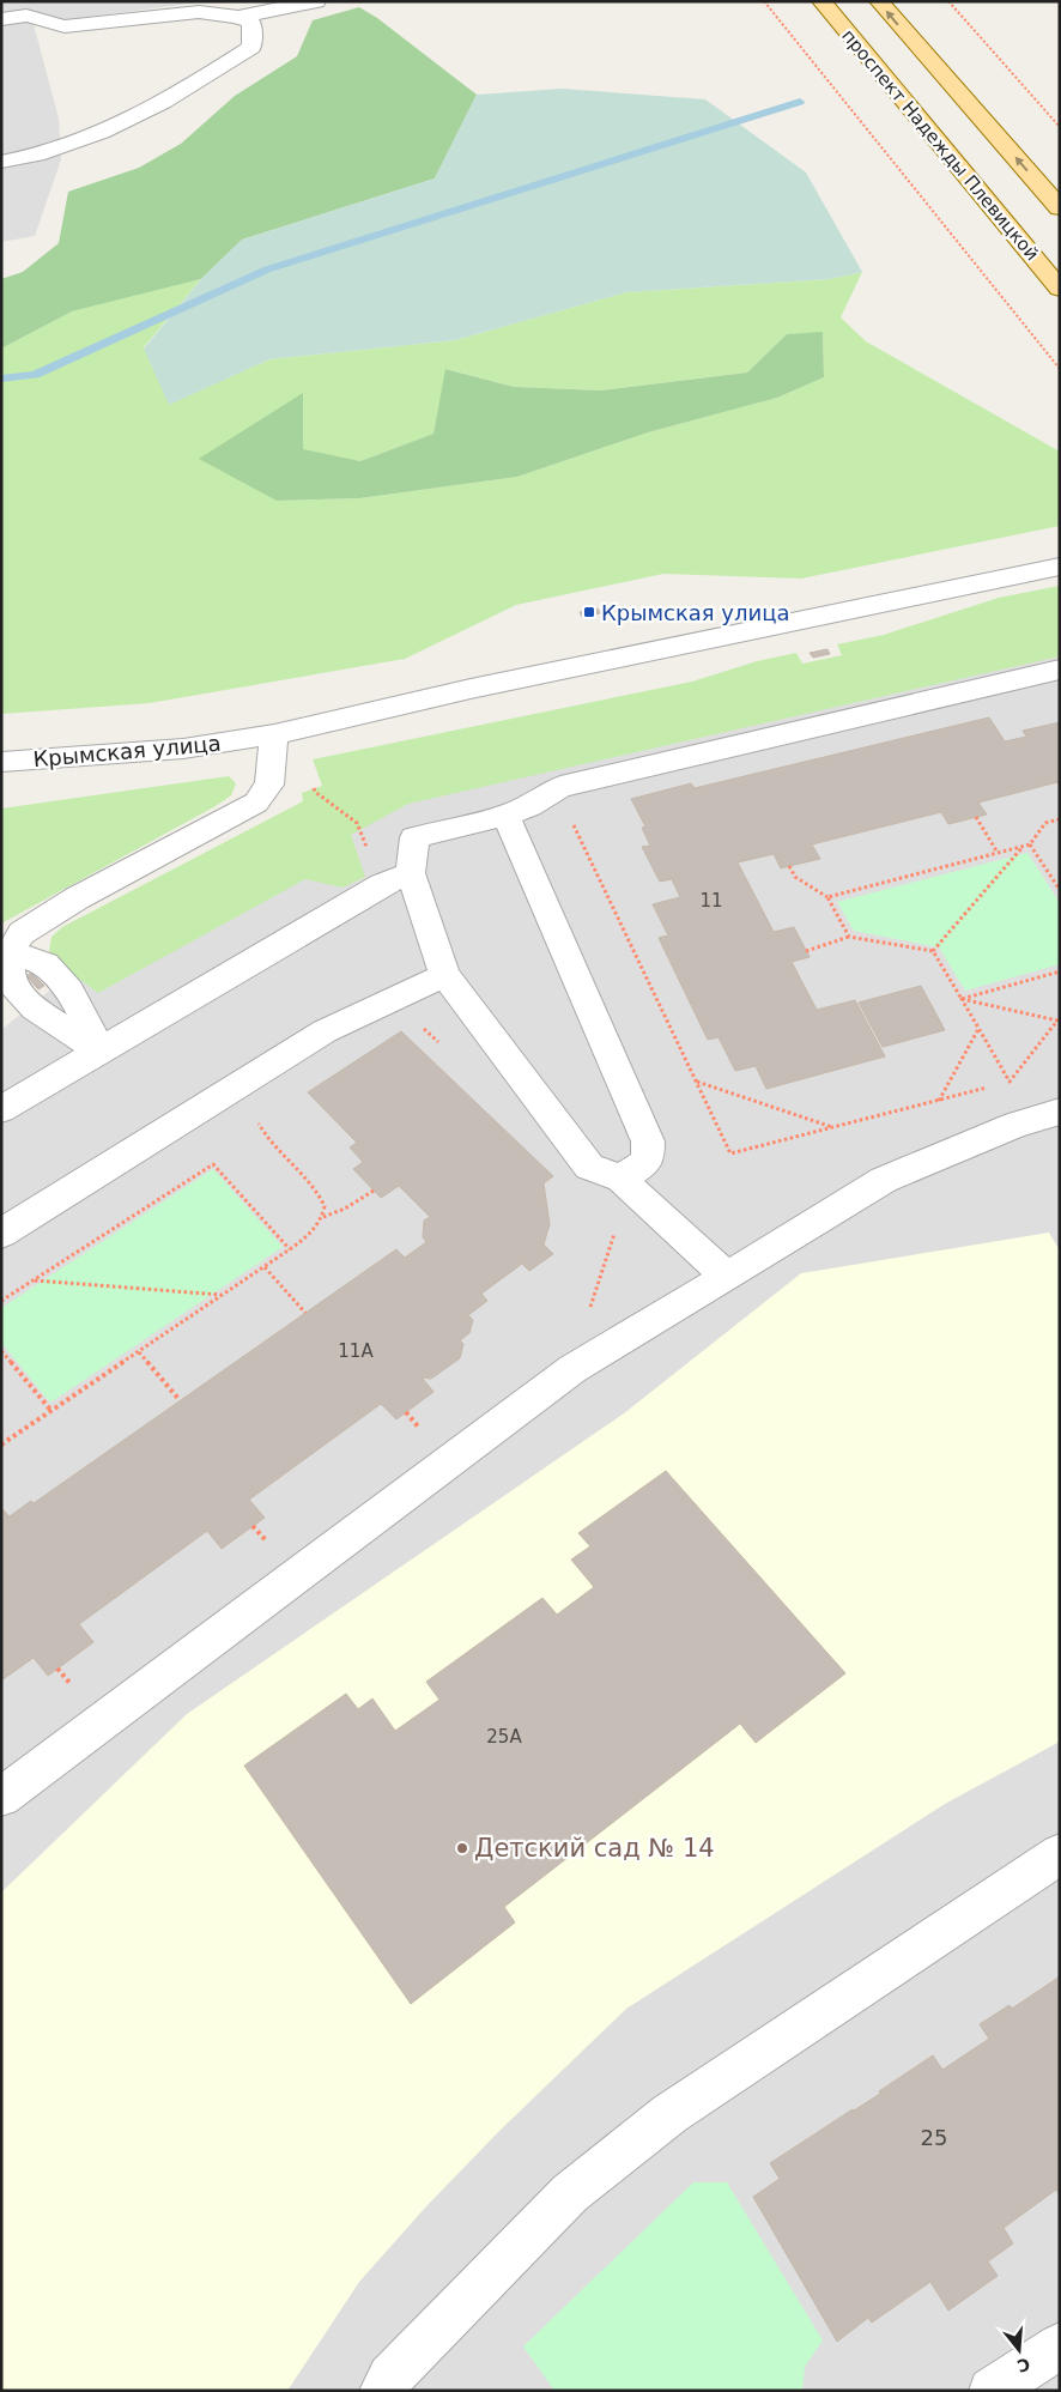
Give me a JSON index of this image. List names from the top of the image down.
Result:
{
  "streets": {
    "main road": ["проспект Надежды Плевицкой"],
    "street": ["Крымская улица"]
  },
  "places": {
    "transit": ["Крымская улица"],
    "other": ["Детский сад № 14"]
  },
  "house_numbers": [
    "11",
    "11А",
    "25А",
    "25"
  ],
  "north": "bottom"
}
